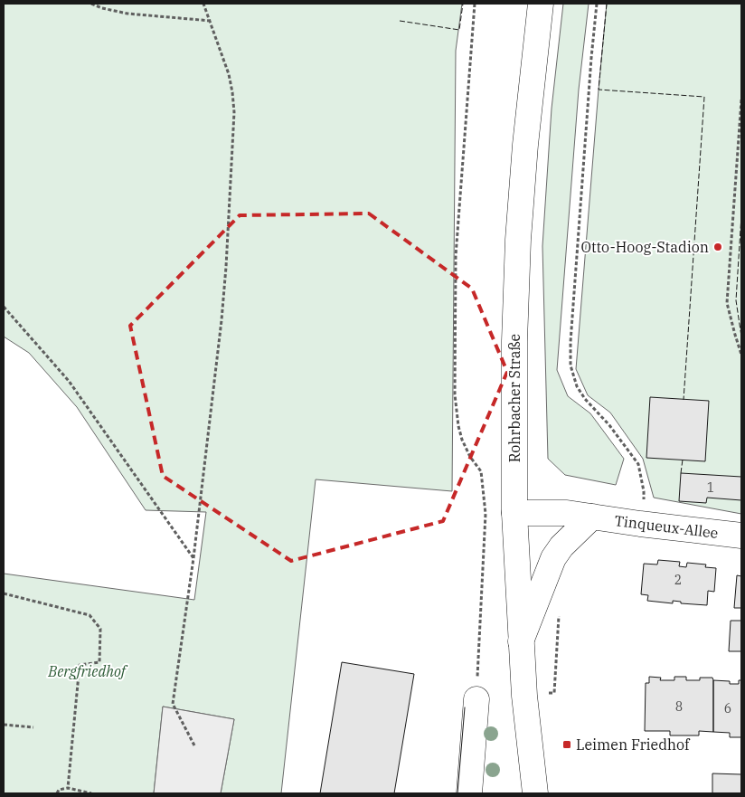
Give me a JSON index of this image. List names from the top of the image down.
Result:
{
  "streets": {
    "main road": ["Rohrbacher Straße", "Tinqueux-Allee"]
  },
  "crossings": [
    ["Rohrbacher Straße", "Tinqueux-Allee"]
  ],
  "parks": ["Bergfriedhof"],
  "places": {
    "other": ["Otto-Hoog-Stadion"],
    "transit": ["Leimen Friedhof"]
  },
  "house_numbers": [
    "1",
    "2",
    "8",
    "6"
  ]
}
